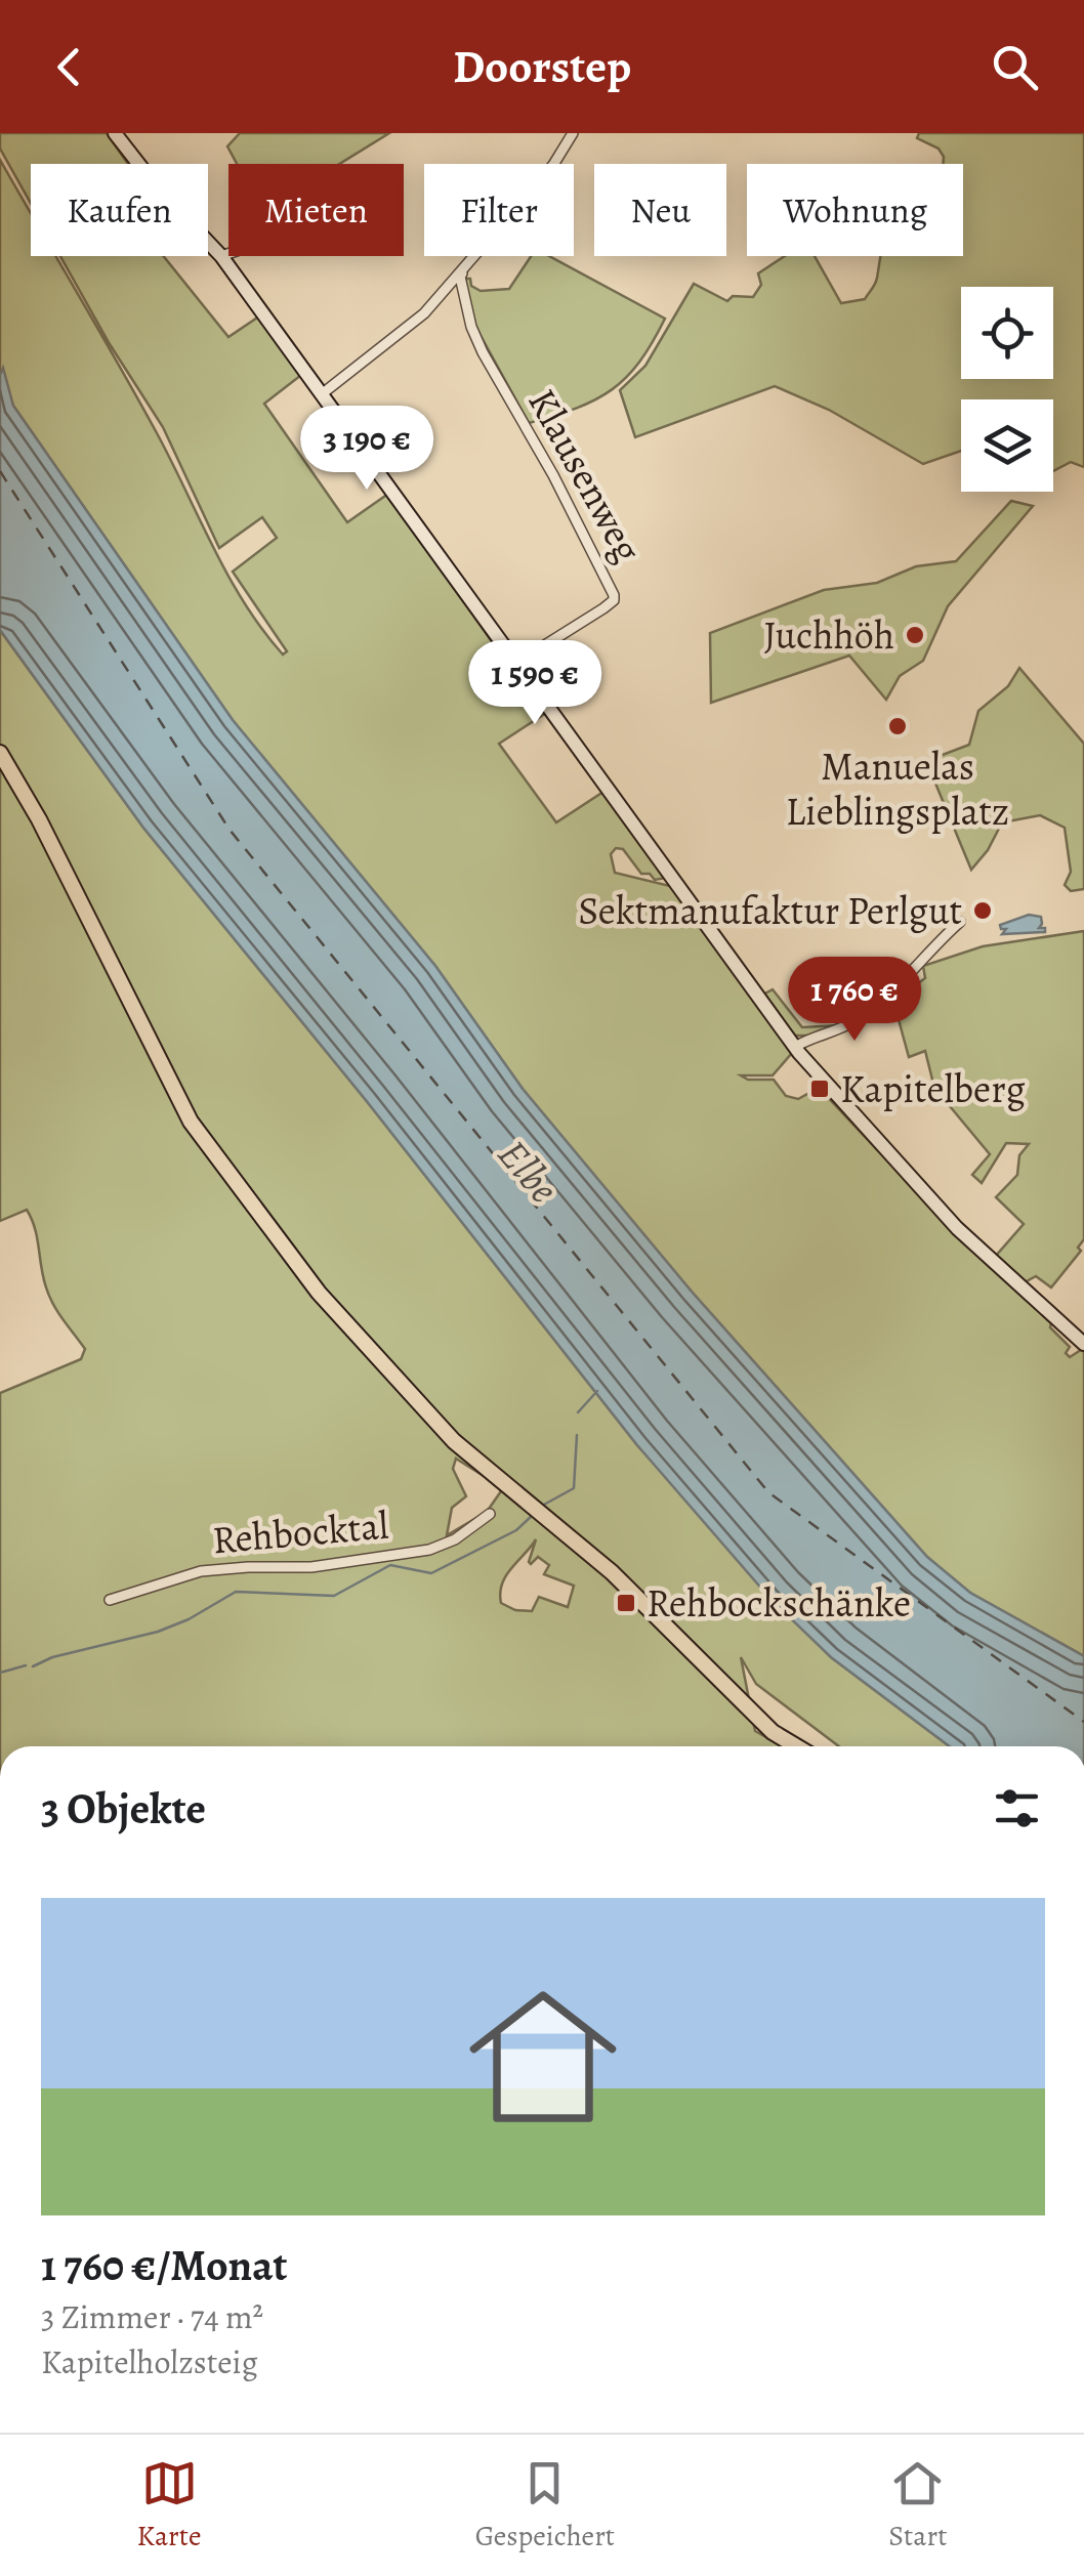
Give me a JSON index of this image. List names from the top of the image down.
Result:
{
  "streets": {
    "street": ["Klausenweg", "Rehbocktal"]
  },
  "water": ["Elbe"],
  "places": {
    "other": ["Juchhöh", "Manuelas Lieblingsplatz", "Sektmanufaktur Perlgut"],
    "transit": ["Kapitelberg", "Rehbockschänke"]
  },
  "page": {
    "header": "Doorstep",
    "chip": [
      "Kaufen",
      "Mieten",
      "Filter",
      "Neu",
      "Wohnung"
    ],
    "price": ["3 190 €", "1 590 €", "1 760 €"],
    "heading": "3 Objekte",
    "list": [
      {
        "name": "1 760 €/Monat",
        "note": "3 Zimmer · 74 m² · Kapitelholzsteig"
      }
    ],
    "tabs": ["Karte", "Gespeichert", "Start"]
  }
}
